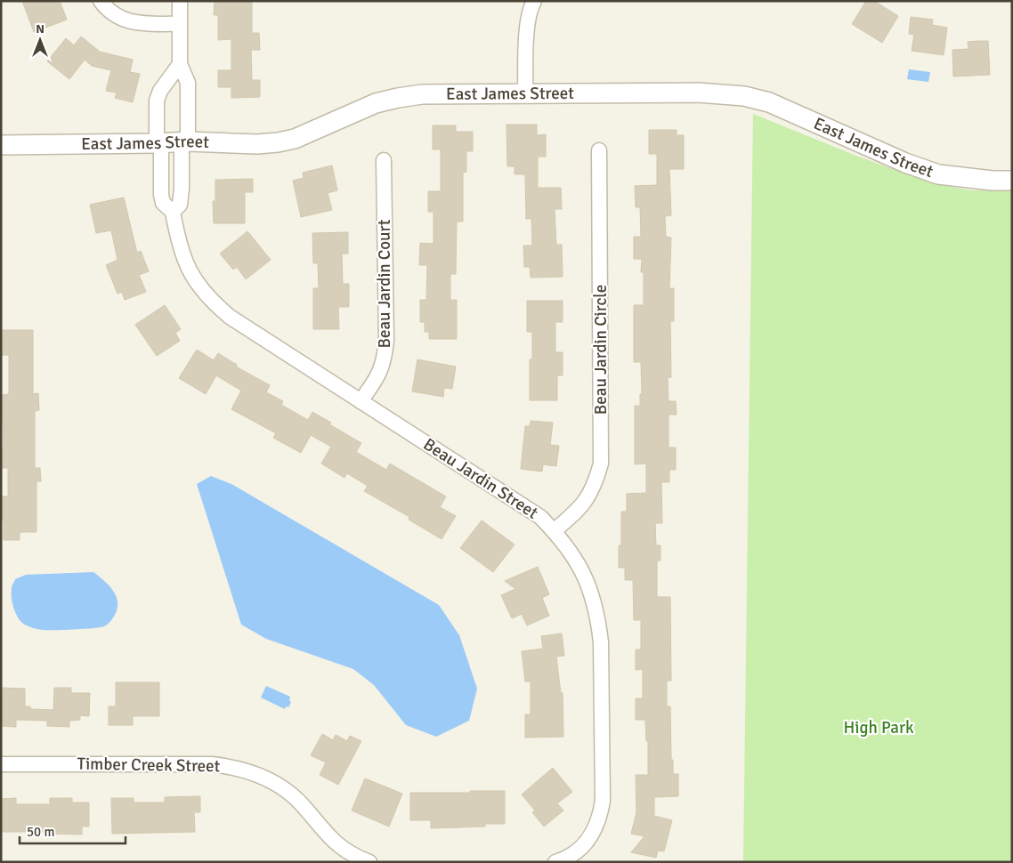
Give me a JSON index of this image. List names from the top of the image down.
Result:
{
  "streets": {
    "street": [
      "East James Street",
      "Beau Jardin Court",
      "Beau Jardin Circle",
      "Beau Jardin Street",
      "Timber Creek Street"
    ]
  },
  "crossings": [
    ["Beau Jardin Court", "Beau Jardin Street"],
    ["Beau Jardin Circle", "Beau Jardin Street"]
  ],
  "parks": ["High Park"],
  "scale_bar": "50 m",
  "north": "top"
}
